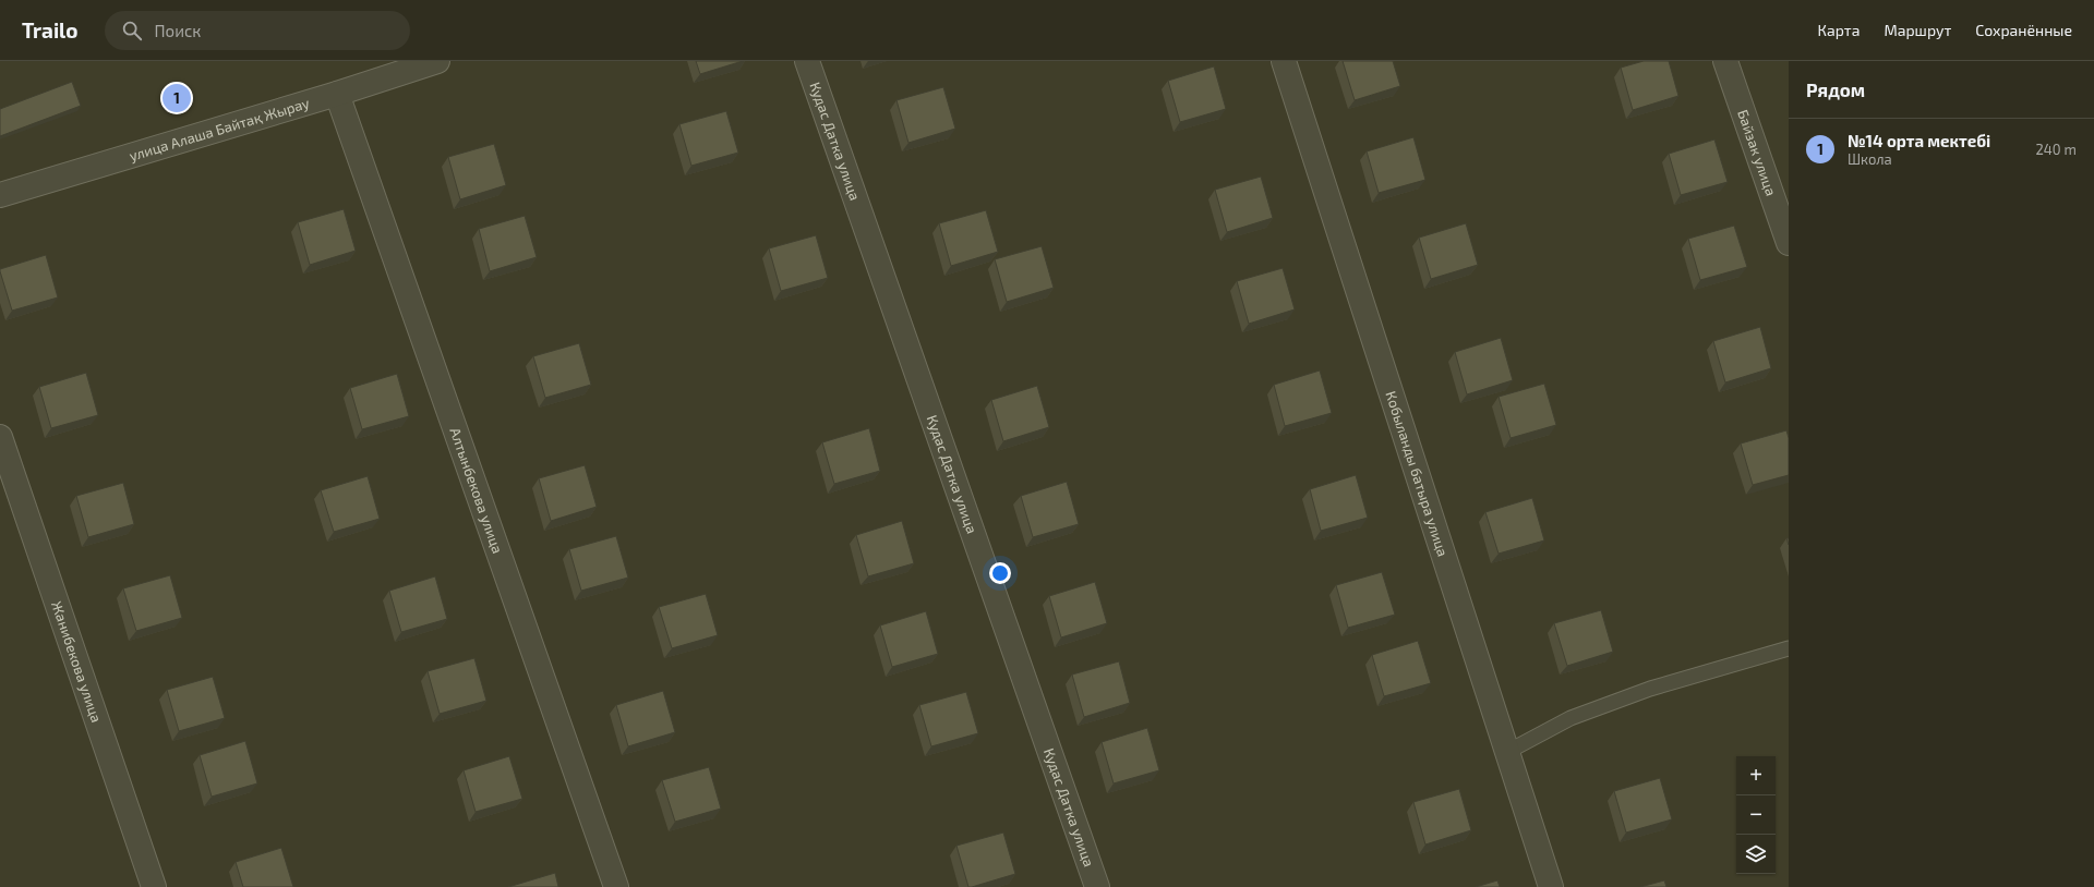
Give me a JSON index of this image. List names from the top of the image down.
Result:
{
  "streets": {
    "street": [
      "улица Алаша Байтақ Жырау",
      "Кудас Датка улица",
      "Байзак улица",
      "Кобыланды батыра улица",
      "Алтынбекова улица",
      "Жанибекова улица"
    ]
  },
  "crossings": [
    ["улица Алаша Байтақ Жырау", "Алтынбекова улица"]
  ],
  "page": {
    "header": "Trailo",
    "search": "Поиск",
    "nav": ["Карта", "Маршрут", "Сохранённые"],
    "heading": "Рядом",
    "pins": "1",
    "list": [
      {
        "mark": "1",
        "name": "№14 орта мектебі",
        "note": "Школа",
        "value": "240 m"
      }
    ],
    "map_buttons": ["+", "−"]
  }
}
